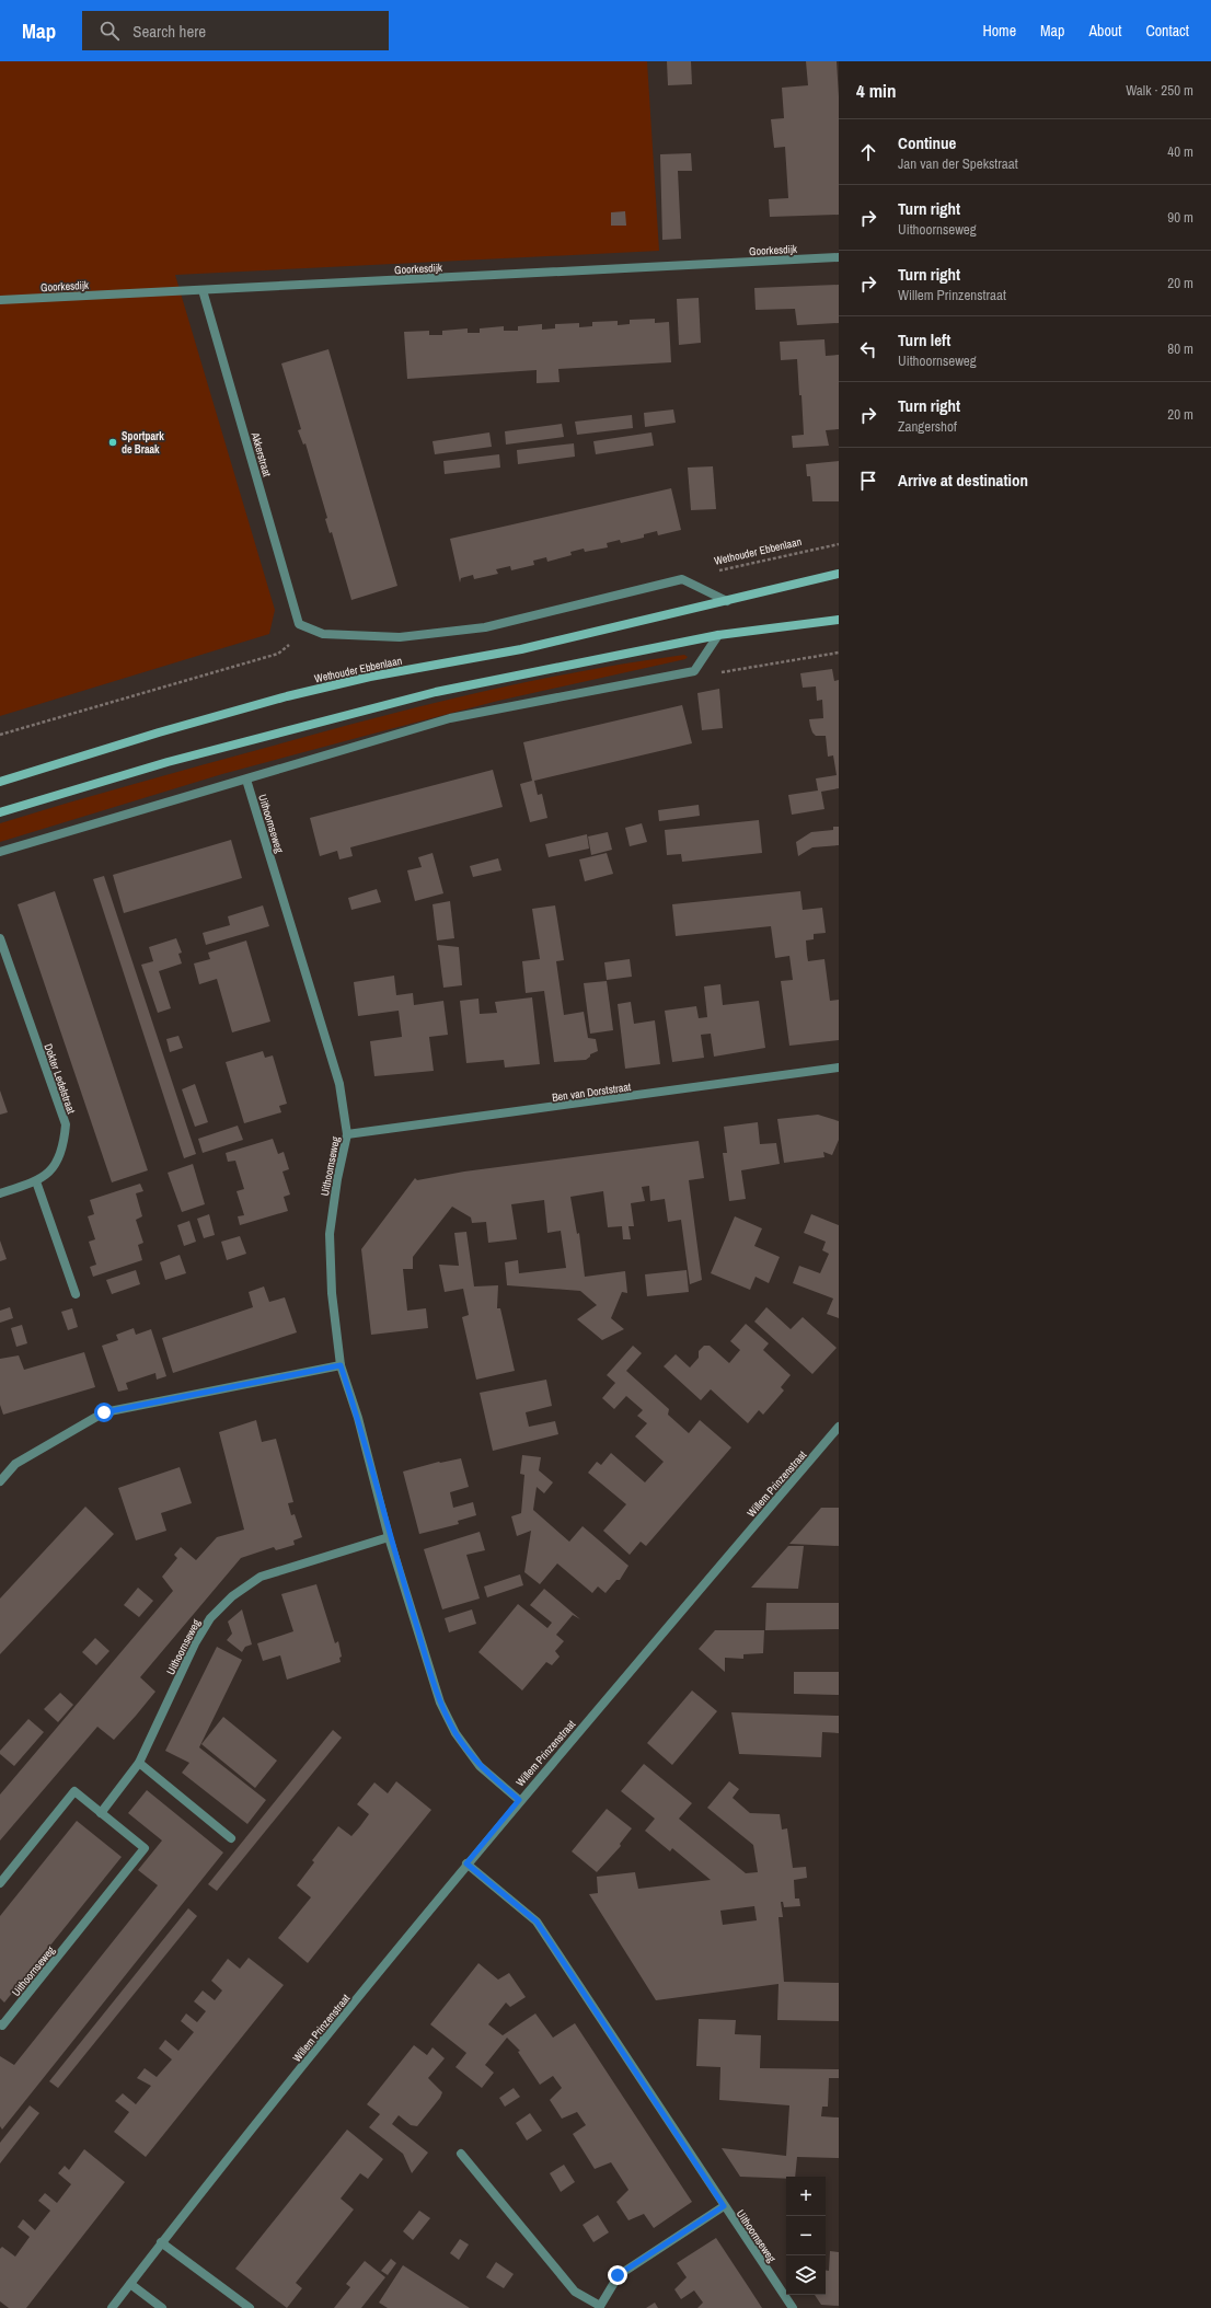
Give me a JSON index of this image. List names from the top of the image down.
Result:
{
  "streets": {
    "main road": ["Wethouder Ebbenlaan"],
    "street": [
      "Goorkesdijk",
      "Akkerstraat",
      "Uithoornseweg",
      "Dokter Ledelstraat",
      "Ben van Dorststraat",
      "Willem Prinzenstraat"
    ]
  },
  "crossings": [
    ["Goorkesdijk", "Akkerstraat"],
    ["Akkerstraat", "Wethouder Ebbenlaan"],
    ["Uithoornseweg", "Ben van Dorststraat"],
    ["Uithoornseweg", "Willem Prinzenstraat"]
  ],
  "places": ["Sportpark de Braak"],
  "page": {
    "header": "Map",
    "search": "Search here",
    "nav": [
      "Home",
      "Map",
      "About",
      "Contact"
    ],
    "heading": ["4 min", "Walk · 250 m"],
    "list": [
      ["Continue", "Jan van der Spekstraat", "40 m"],
      ["Turn right", "Uithoornseweg", "90 m"],
      ["Turn right", "Willem Prinzenstraat", "20 m"],
      ["Turn left", "Uithoornseweg", "80 m"],
      ["Turn right", "Zangershof", "20 m"],
      "Arrive at destination"
    ],
    "map_buttons": ["+", "−"]
  }
}
